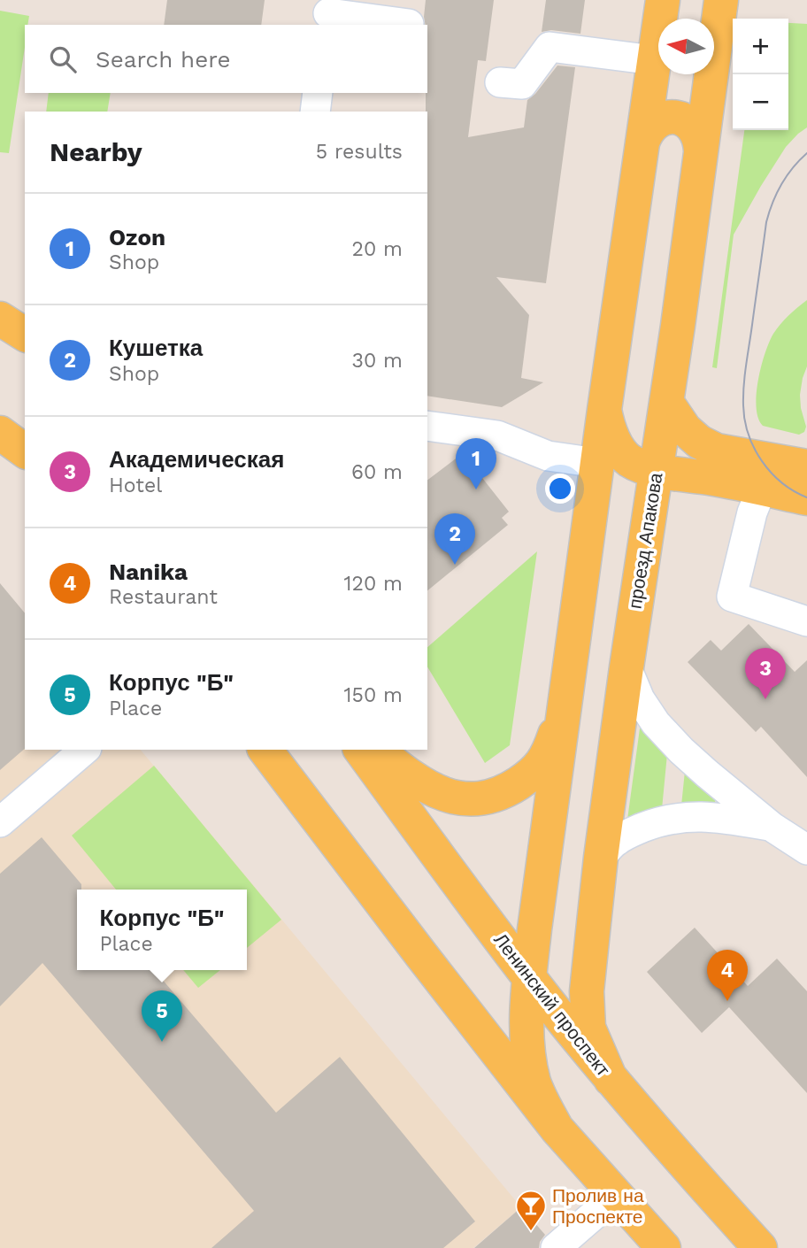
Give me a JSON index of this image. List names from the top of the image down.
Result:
{
  "streets": {
    "main road": ["проезд Апакова", "Ленинский проспект"]
  },
  "crossings": [
    ["проезд Апакова", "Ленинский проспект"]
  ],
  "places": {
    "bar": ["Пролив на Проспекте"]
  },
  "north": "left",
  "page": {
    "map_buttons": ["+", "−"],
    "search": "Search here",
    "heading": ["Nearby", "5 results"],
    "list": [
      {
        "mark": "1",
        "name": "Ozon",
        "note": "Shop",
        "value": "20 m"
      },
      {
        "mark": "2",
        "name": "Кушетка",
        "note": "Shop",
        "value": "30 m"
      },
      {
        "mark": "3",
        "name": "Академическая",
        "note": "Hotel",
        "value": "60 m"
      },
      {
        "mark": "4",
        "name": "Nanika",
        "note": "Restaurant",
        "value": "120 m"
      },
      {
        "mark": "5",
        "name": "Корпус \"Б\"",
        "note": "Place",
        "value": "150 m"
      }
    ],
    "pins": [
      "1",
      "2",
      "3",
      "4",
      "5"
    ],
    "popup": ["Корпус \"Б\"", "Place"]
  }
}
